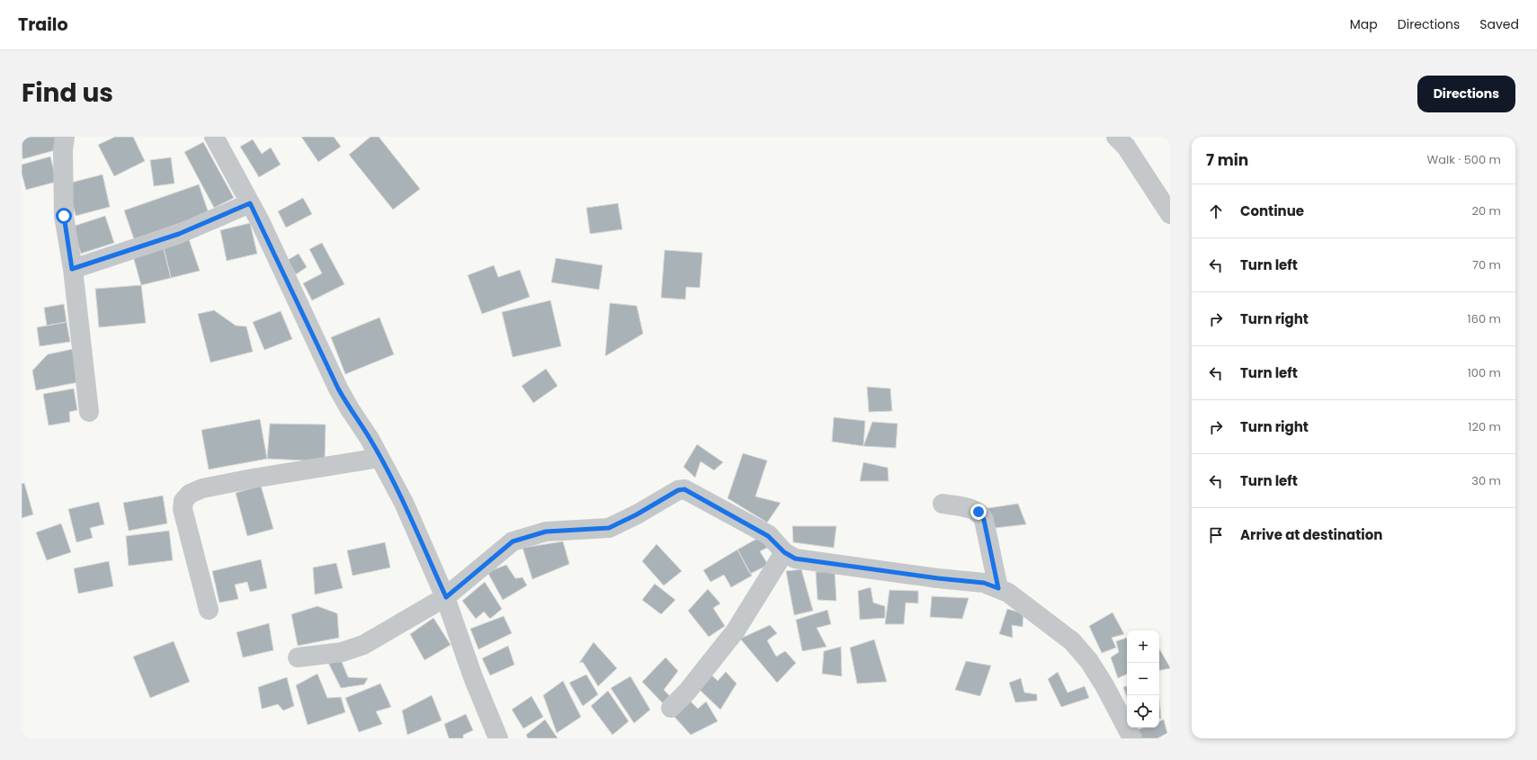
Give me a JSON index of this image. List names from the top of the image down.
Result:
{
  "page": {
    "header": "Trailo",
    "nav": ["Map", "Directions", "Saved"],
    "title": "Find us",
    "buttons": "Directions",
    "heading": ["7 min", "Walk · 500 m"],
    "list": [
      ["Continue", "20 m"],
      ["Turn left", "70 m"],
      ["Turn right", "160 m"],
      ["Turn left", "100 m"],
      ["Turn right", "120 m"],
      ["Turn left", "30 m"],
      "Arrive at destination"
    ],
    "map_buttons": ["+", "−"]
  }
}
